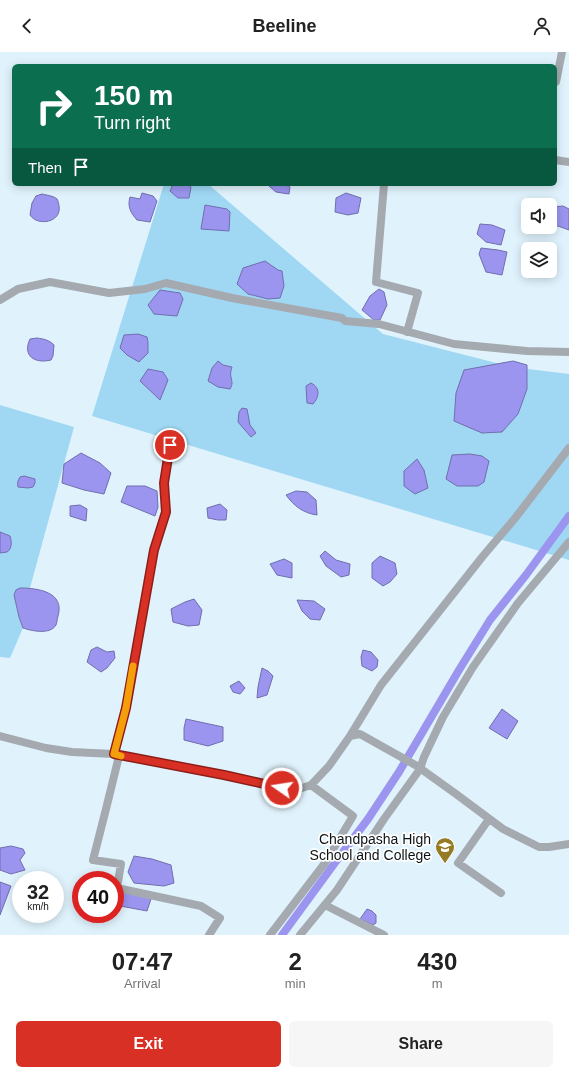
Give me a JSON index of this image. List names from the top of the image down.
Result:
{
  "places": {
    "school or university": ["Chandpasha High School and College"]
  },
  "page": {
    "header": "Beeline",
    "turn": ["150 m", "Turn right"],
    "then": "Then",
    "speed": "32 km/h",
    "limit": "40",
    "eta": [
      "07:47",
      "Arrival",
      "2",
      "min",
      "430",
      "m"
    ],
    "buttons": ["Exit", "Share"]
  }
}
